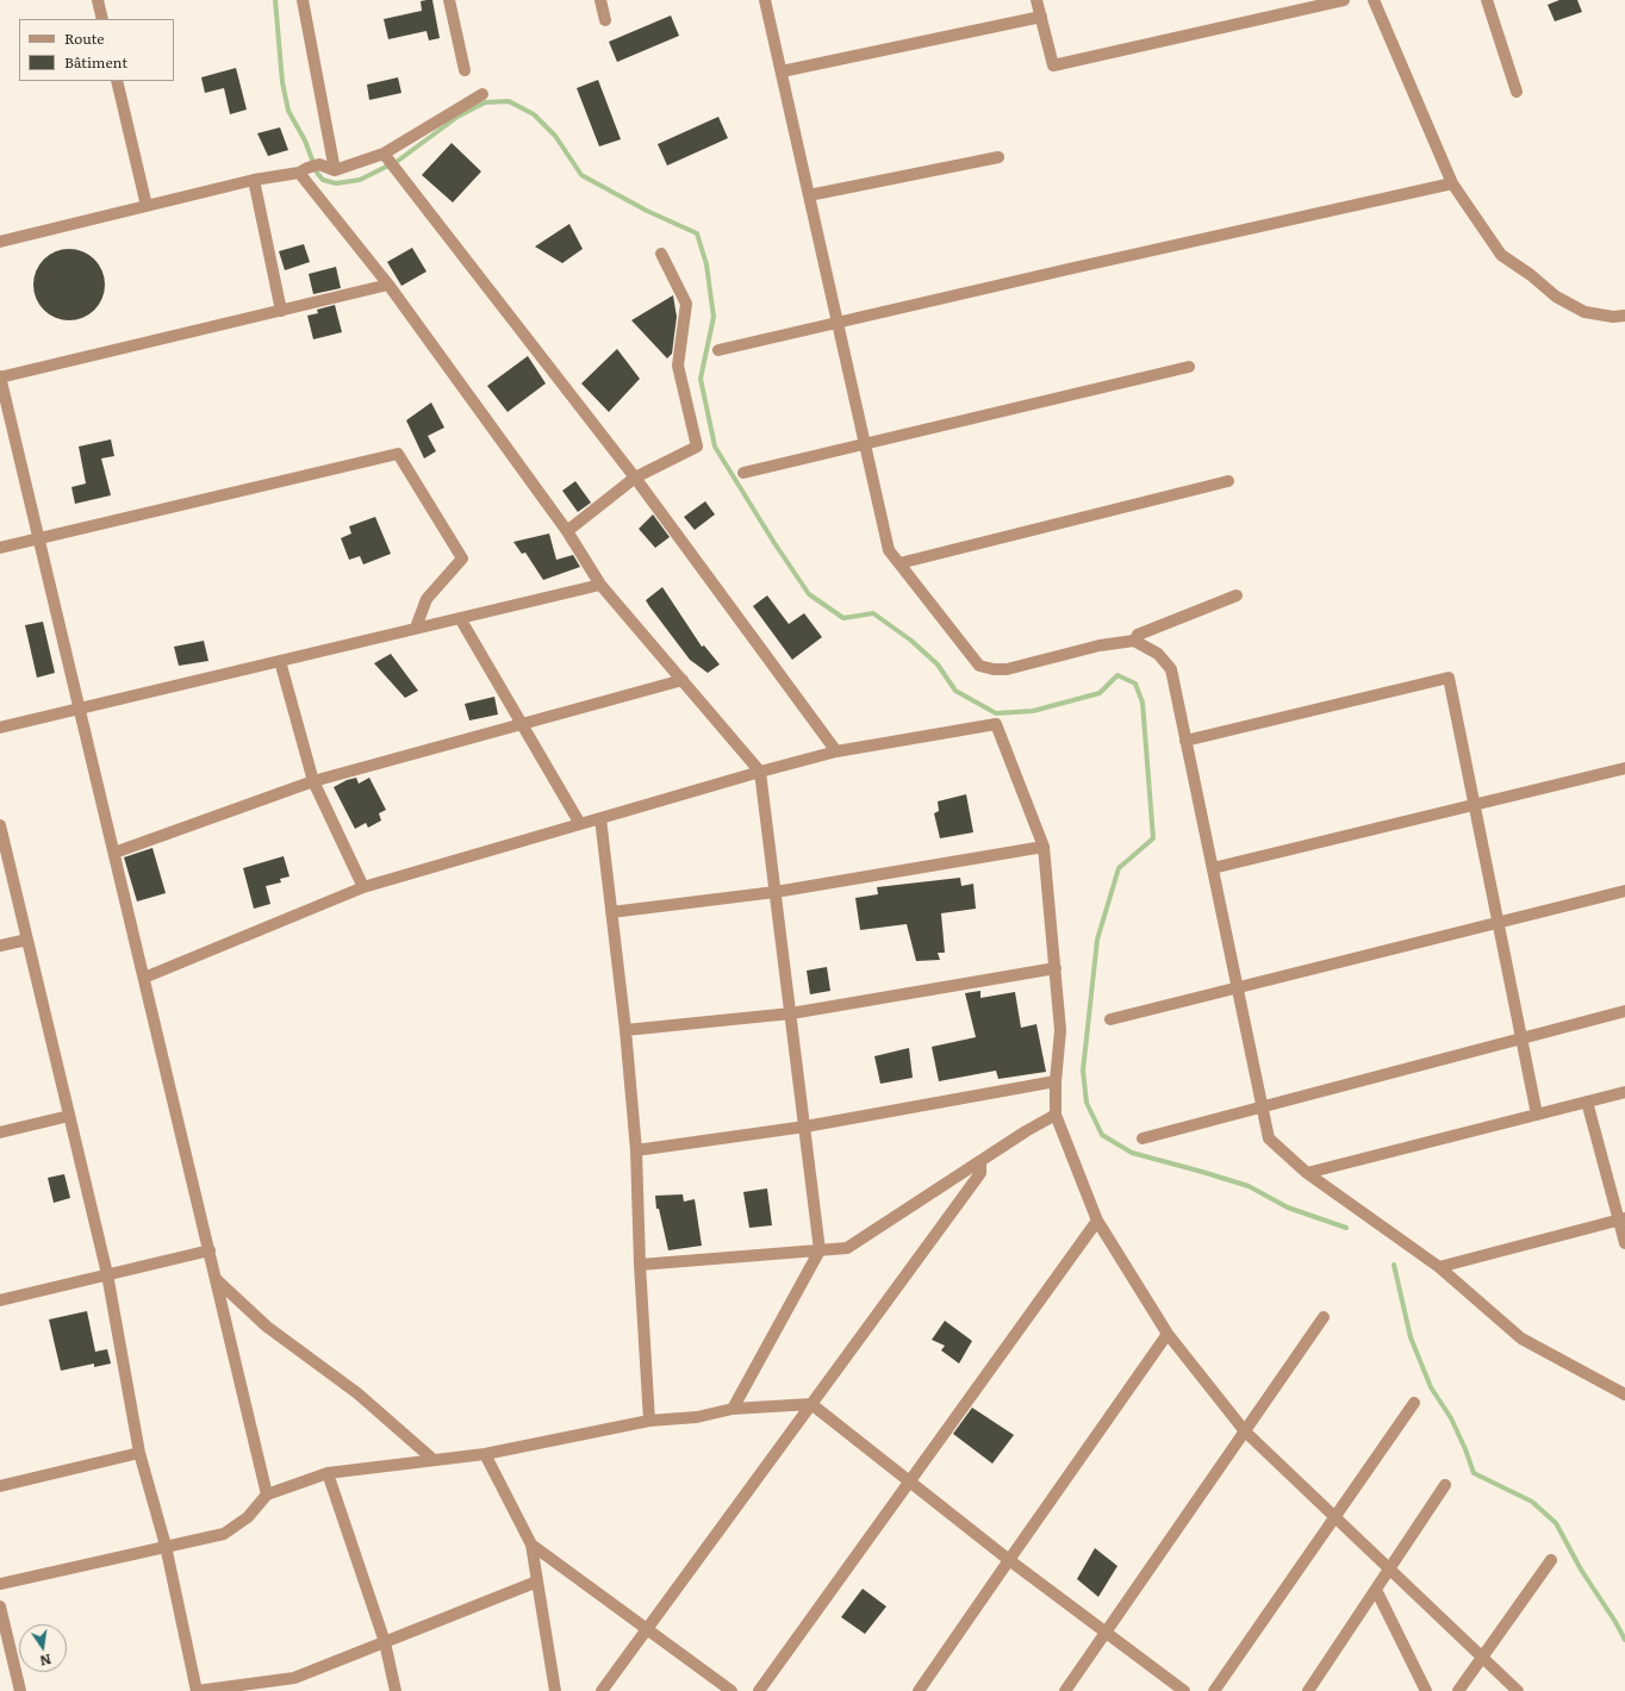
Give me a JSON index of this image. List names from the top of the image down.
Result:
{
  "legend": ["Route", "Bâtiment"],
  "north": "bottom"
}
